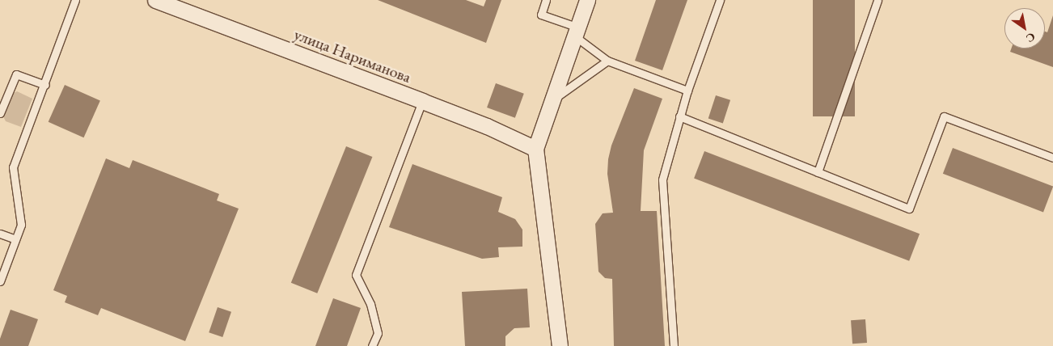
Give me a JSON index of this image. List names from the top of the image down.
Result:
{
  "streets": {
    "street": ["улица Нариманова"]
  },
  "north": "bottom right"
}
